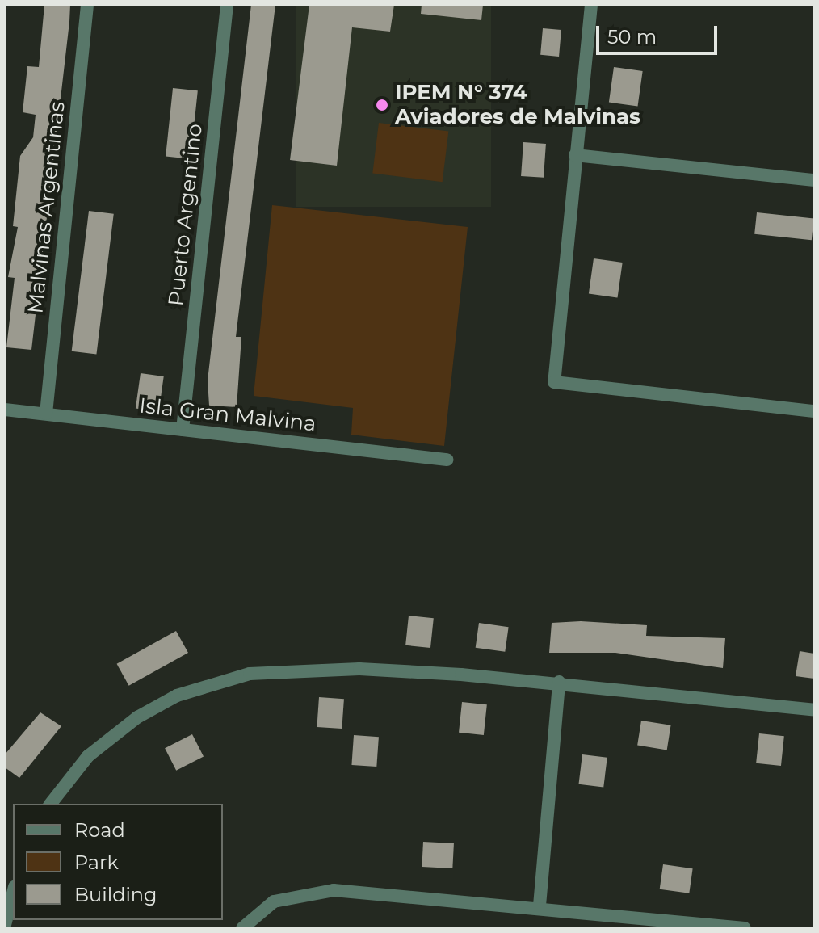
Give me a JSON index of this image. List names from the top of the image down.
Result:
{
  "streets": {
    "street": ["Malvinas Argentinas", "Puerto Argentino", "Isla Gran Malvina"]
  },
  "crossings": [
    ["Malvinas Argentinas", "Isla Gran Malvina"],
    ["Puerto Argentino", "Isla Gran Malvina"]
  ],
  "places": ["IPEM N° 374 Aviadores de Malvinas"],
  "legend": ["Road", "Park", "Building"],
  "scale_bar": "50 m"
}
